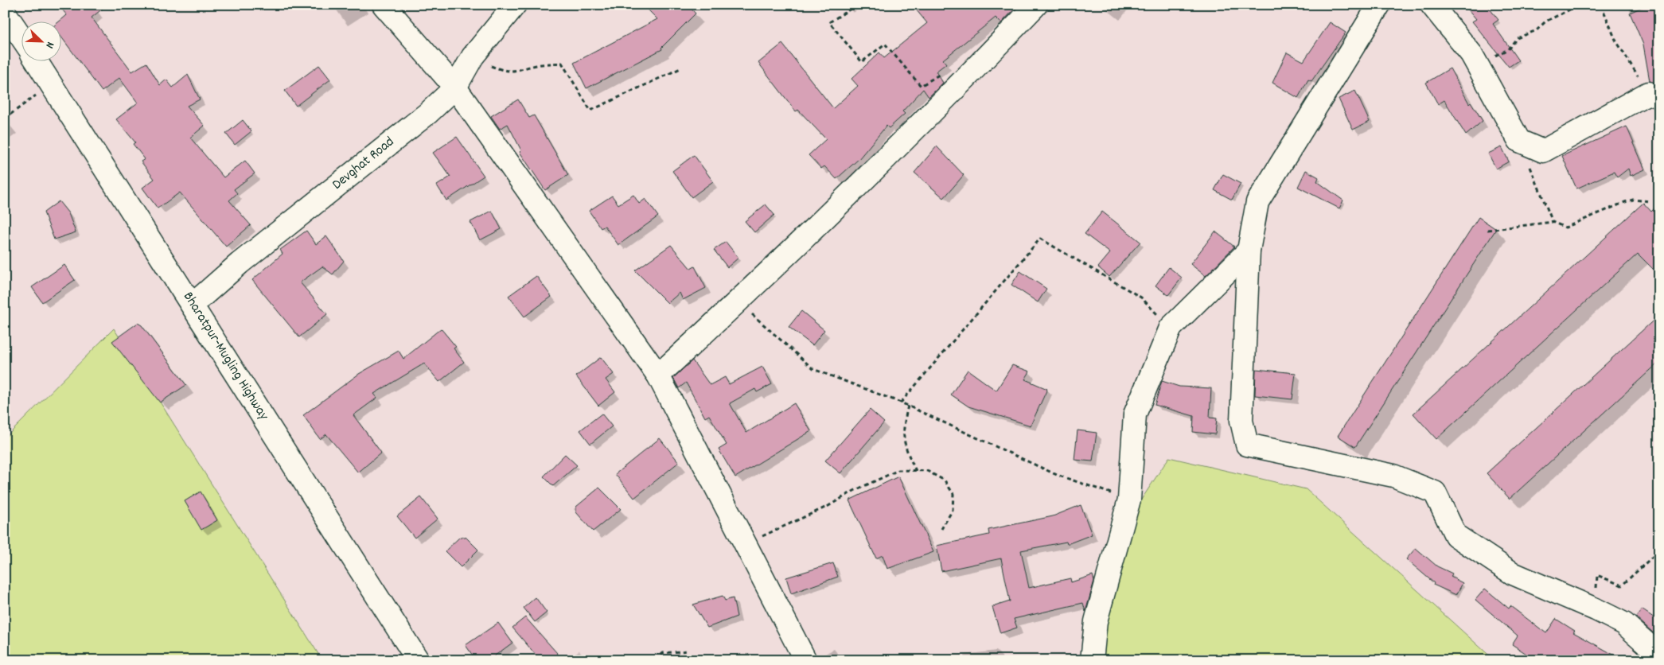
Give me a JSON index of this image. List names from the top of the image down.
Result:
{
  "streets": {
    "main road": ["Devghat Road", "Bharatpur-Mugling Highway"]
  },
  "crossings": [
    ["Devghat Road", "Bharatpur-Mugling Highway"]
  ],
  "north": "bottom right"
}
